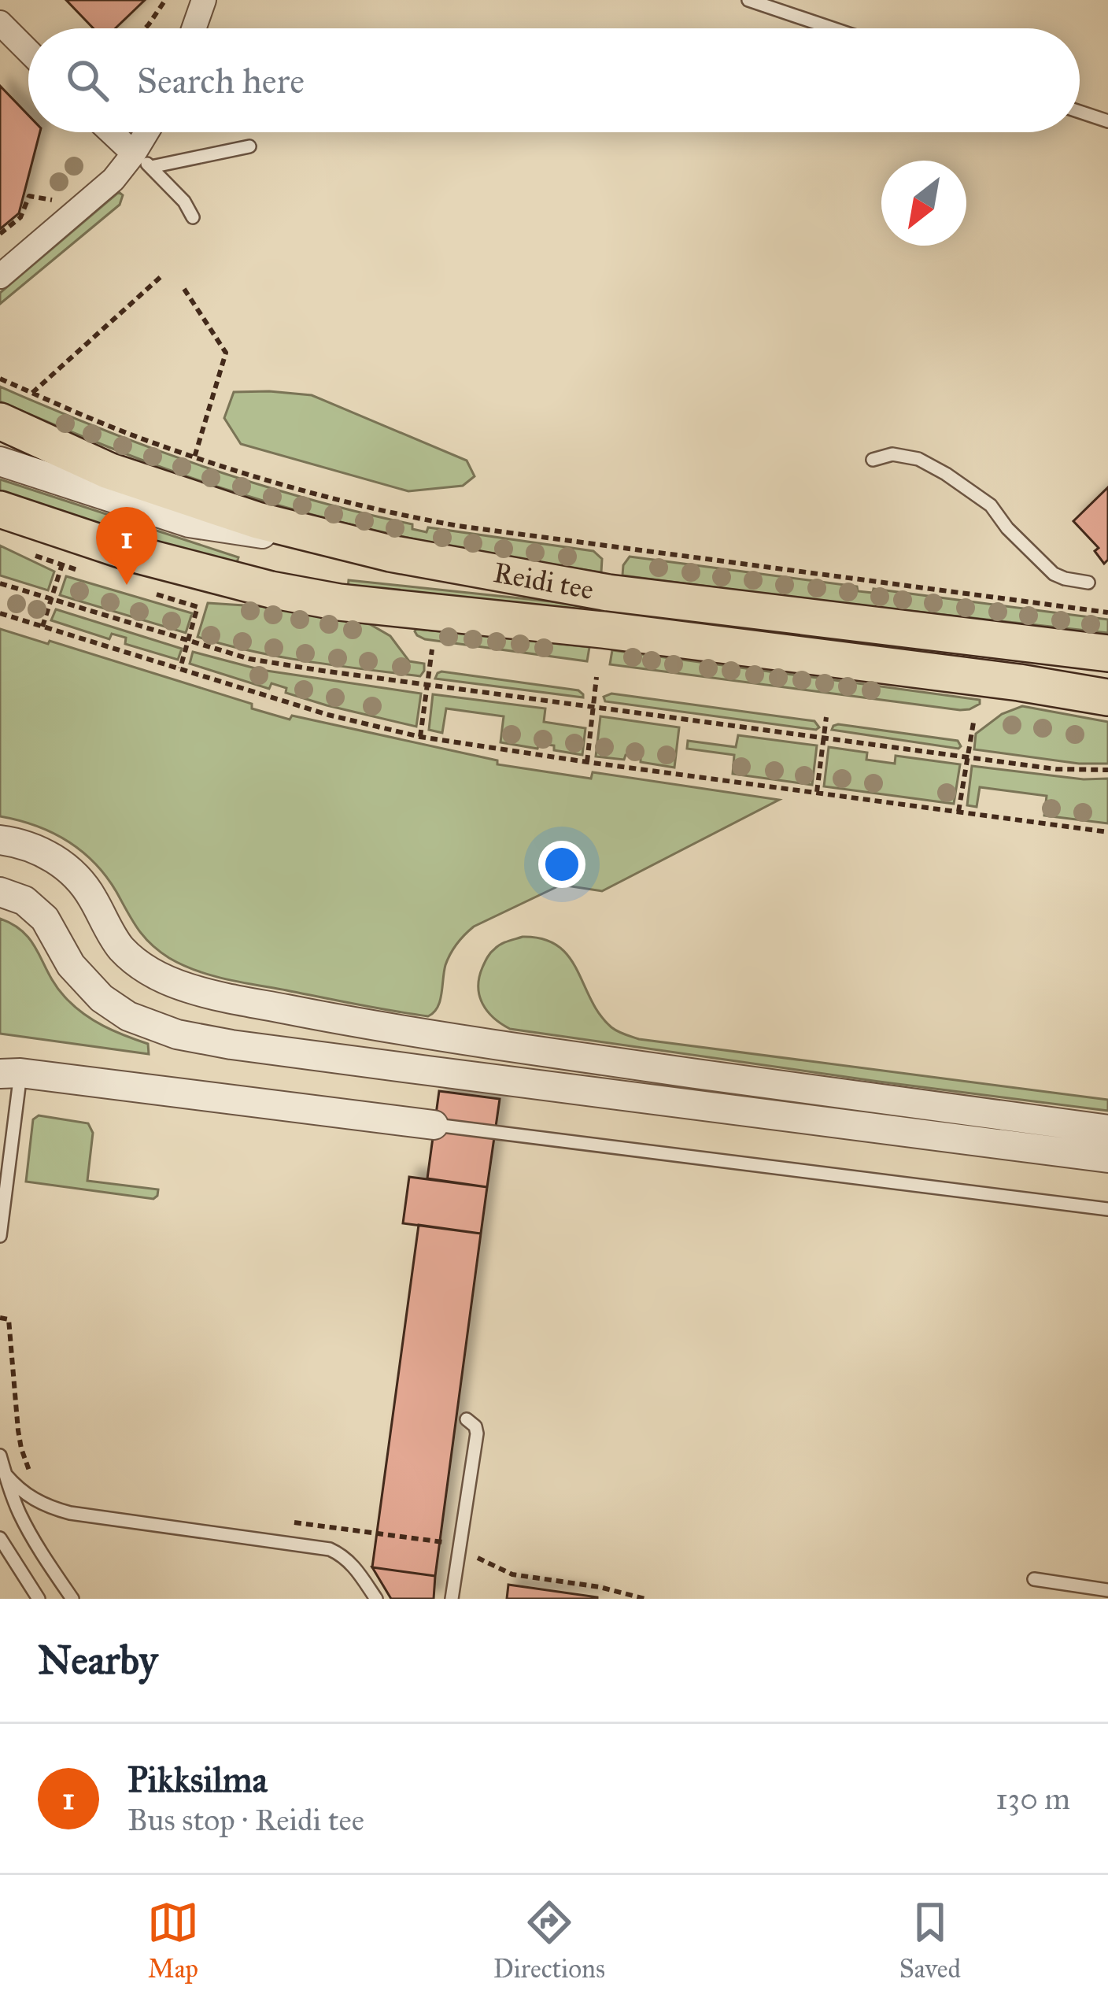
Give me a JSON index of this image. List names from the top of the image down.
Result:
{
  "streets": {
    "main road": ["Reidi tee"]
  },
  "north": "bottom left",
  "page": {
    "search": "Search here",
    "pins": "1",
    "heading": "Nearby",
    "list": [
      {
        "mark": "1",
        "name": "Pikksilma",
        "note": "Bus stop · Reidi tee",
        "value": "130 m"
      }
    ],
    "nav": ["Map", "Directions", "Saved"]
  }
}
